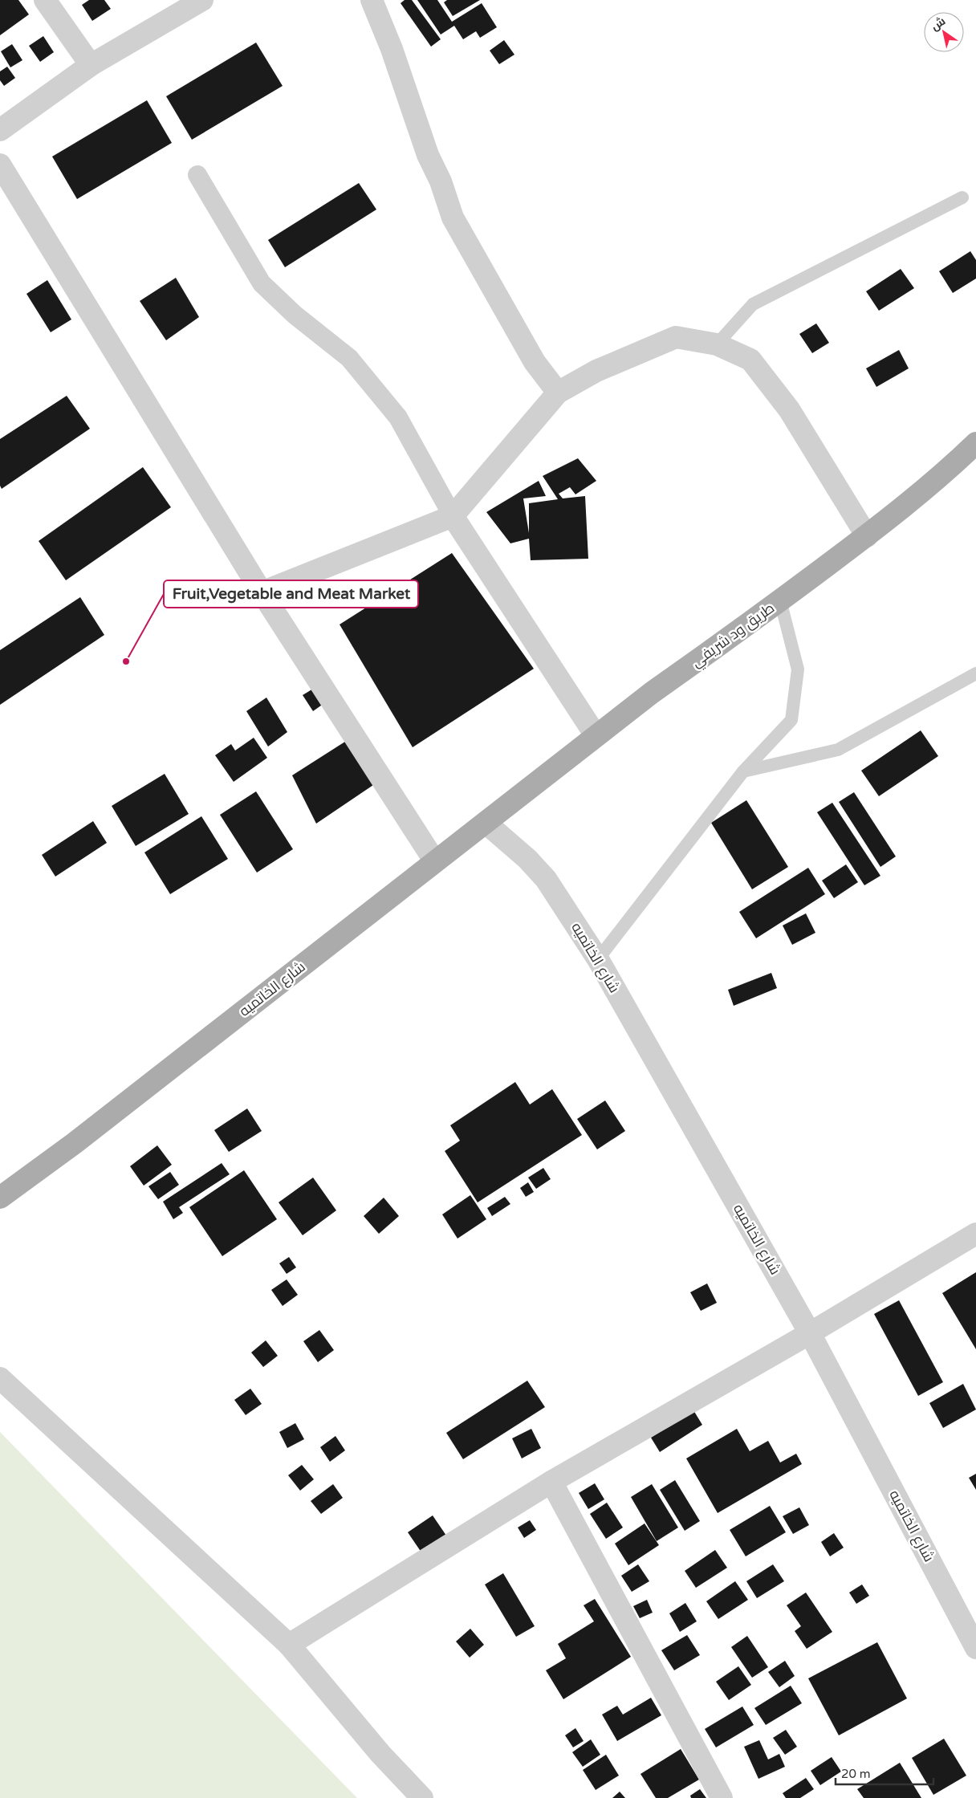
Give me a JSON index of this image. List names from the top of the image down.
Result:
{
  "streets": {
    "main road": ["طريق ود شريفي", "شارع الخاتميه"]
  },
  "crossings": [
    ["طريق ود شريفي", "شارع الخاتميه"]
  ],
  "places": ["Fruit,Vegetable and Meat Market"],
  "scale_bar": "20 m",
  "north": "top left"
}
